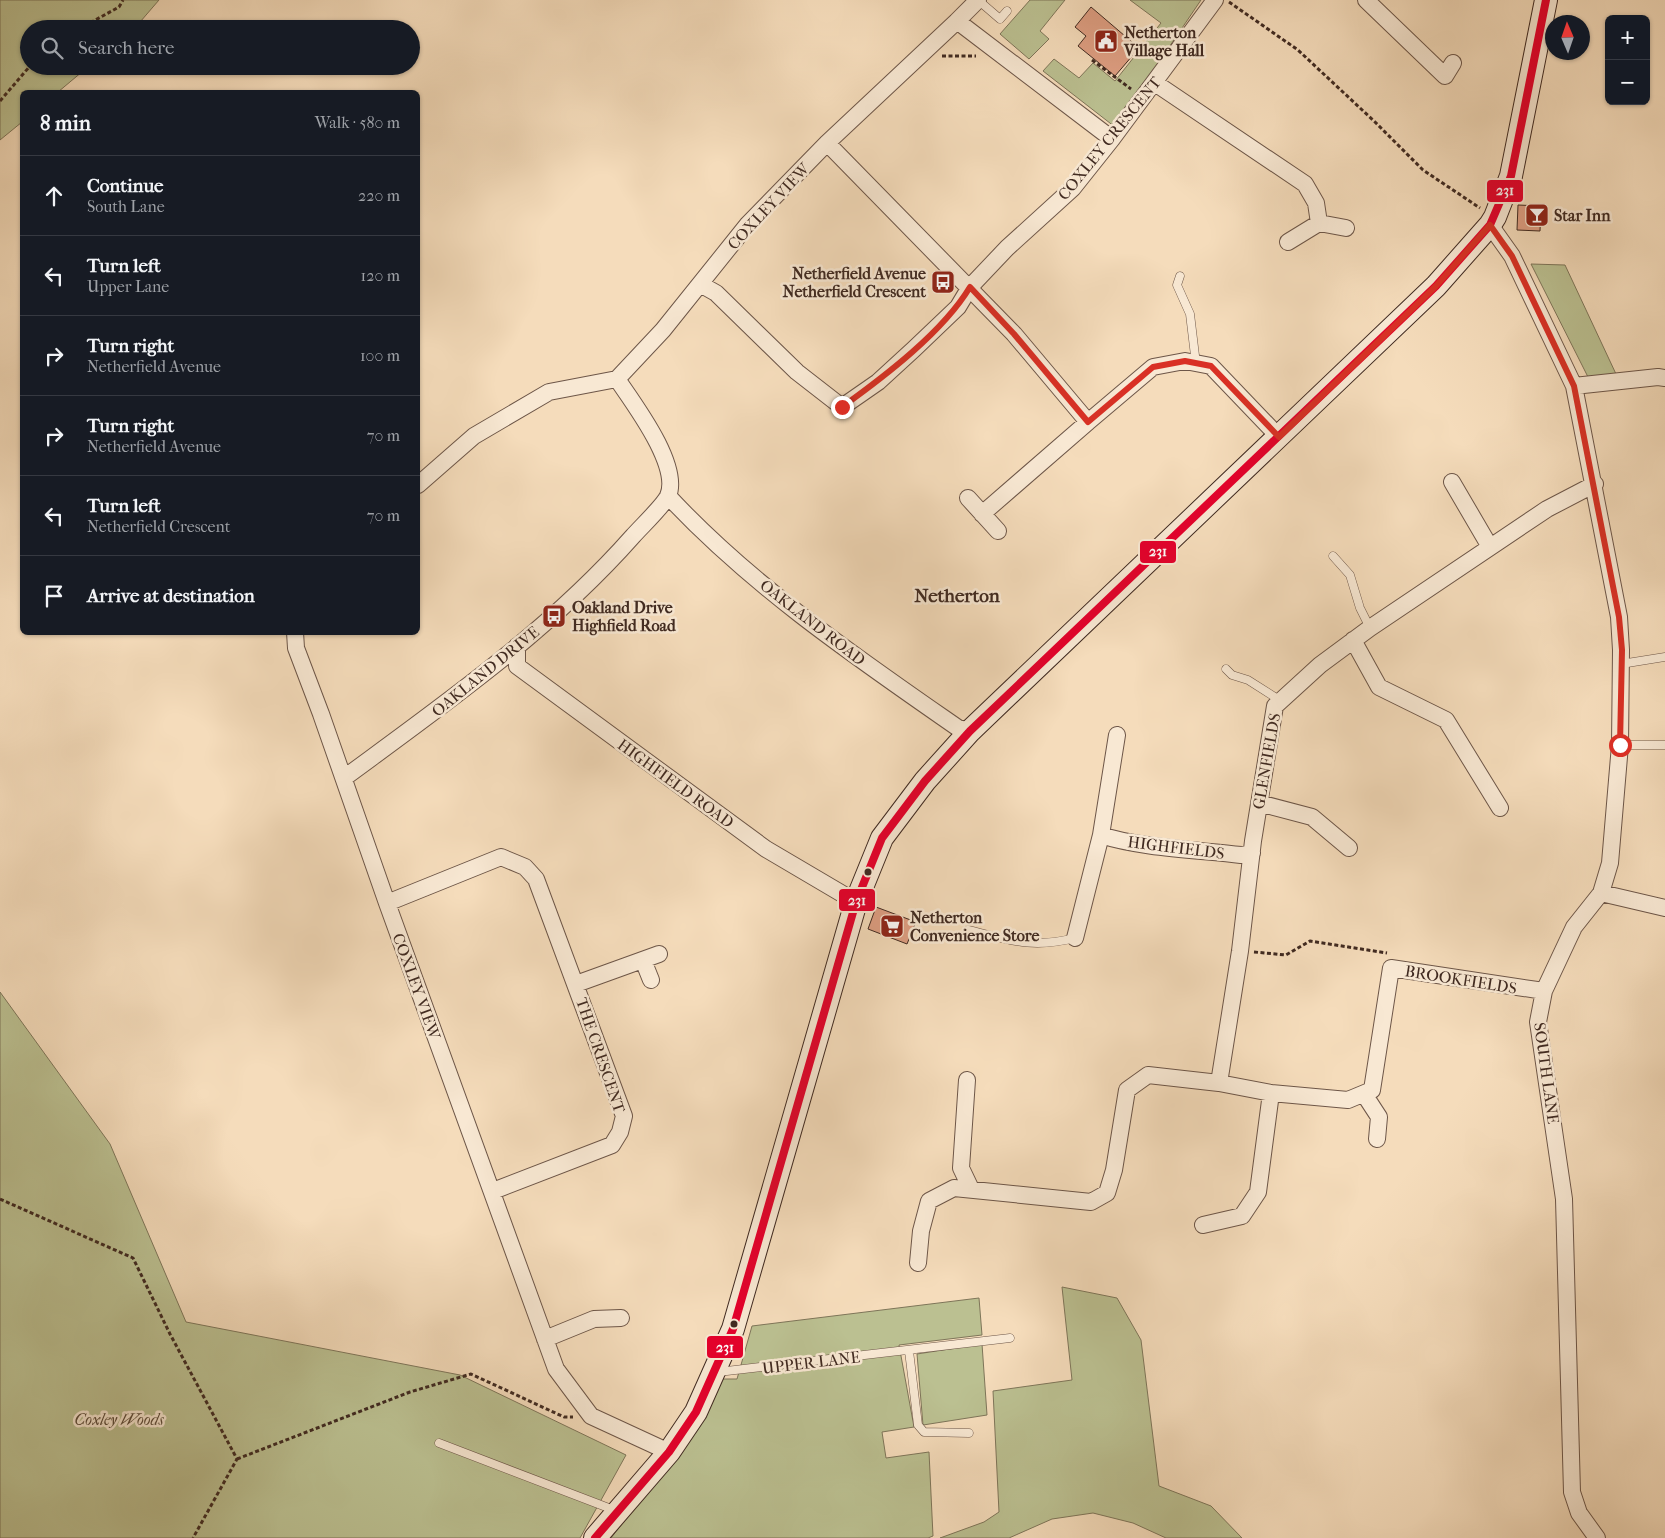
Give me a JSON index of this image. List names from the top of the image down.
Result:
{
  "streets": {
    "street": [
      "COXLEY CRESCENT",
      "COXLEY VIEW",
      "OAKLAND ROAD",
      "OAKLAND DRIVE",
      "GLENFIELDS",
      "HIGHFIELD ROAD",
      "HIGHFIELDS",
      "BROOKFIELDS",
      "THE CRESCENT",
      "SOUTH LANE"
    ],
    "lane": ["UPPER LANE"]
  },
  "crossings": [
    ["COXLEY CRESCENT", "COXLEY VIEW"],
    ["COXLEY VIEW", "OAKLAND DRIVE"],
    ["COXLEY VIEW", "THE CRESCENT"],
    ["OAKLAND ROAD", "OAKLAND DRIVE"],
    ["OAKLAND DRIVE", "HIGHFIELD ROAD"],
    ["GLENFIELDS", "HIGHFIELDS"],
    ["GLENFIELDS", "SOUTH LANE"],
    ["BROOKFIELDS", "SOUTH LANE"]
  ],
  "districts": ["Netherton"],
  "parks": ["Coxley Woods"],
  "places": {
    "public building": ["Netherton Village Hall"],
    "bar": ["Star Inn"],
    "bus stop": ["Netherfield Avenue Netherfield Crescent", "Oakland Drive Highfield Road"],
    "supermarket": ["Netherton Convenience Store"]
  },
  "lines": ["transit line 231"],
  "north": "top",
  "page": {
    "map_buttons": ["+", "−"],
    "search": "Search here",
    "heading": ["8 min", "Walk · 580 m"],
    "list": [
      ["Continue", "South Lane", "220 m"],
      ["Turn left", "Upper Lane", "120 m"],
      ["Turn right", "Netherfield Avenue", "100 m"],
      ["Turn right", "Netherfield Avenue", "70 m"],
      ["Turn left", "Netherfield Crescent", "70 m"],
      "Arrive at destination"
    ]
  }
}
